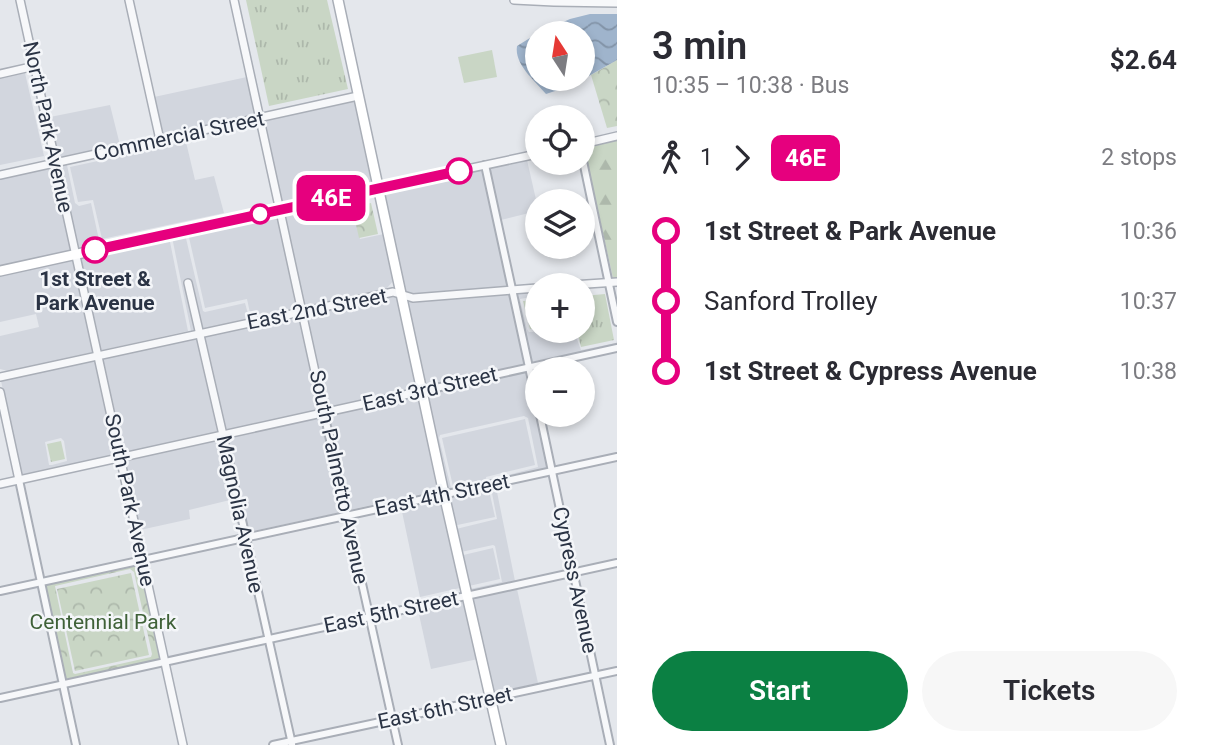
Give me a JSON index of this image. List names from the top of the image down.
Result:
{
  "streets": {
    "street": [
      "North Park Avenue",
      "Commercial Street",
      "East 2nd Street",
      "East 3rd Street",
      "South Palmetto Avenue",
      "East 4th Street",
      "South Park Avenue",
      "Magnolia Avenue",
      "Cypress Avenue",
      "East 5th Street",
      "East 6th Street"
    ]
  },
  "crossings": [
    ["North Park Avenue", "Commercial Street"],
    ["North Park Avenue", "South Park Avenue"],
    ["Commercial Street", "South Palmetto Avenue"],
    ["East 2nd Street", "South Palmetto Avenue"],
    ["East 2nd Street", "South Park Avenue"],
    ["East 2nd Street", "Magnolia Avenue"],
    ["East 3rd Street", "South Palmetto Avenue"],
    ["East 3rd Street", "South Park Avenue"],
    ["East 3rd Street", "Magnolia Avenue"],
    ["South Palmetto Avenue", "East 4th Street"],
    ["South Palmetto Avenue", "East 5th Street"],
    ["South Palmetto Avenue", "East 6th Street"],
    ["East 4th Street", "South Park Avenue"],
    ["East 4th Street", "Magnolia Avenue"],
    ["East 4th Street", "Cypress Avenue"],
    ["South Park Avenue", "East 5th Street"],
    ["Magnolia Avenue", "East 5th Street"],
    ["Magnolia Avenue", "East 6th Street"],
    ["Cypress Avenue", "East 5th Street"],
    ["Cypress Avenue", "East 6th Street"]
  ],
  "parks": ["Centennial Park"],
  "places": ["1st Street & Park Avenue"],
  "lines": ["bus line 46E"],
  "north": "top",
  "page": {
    "on_map": "46E",
    "heading": ["3 min", "10:35 – 10:38 · Bus", "$2.64"],
    "map_buttons": ["+", "−"],
    "legs": ["1", "46E", "2 stops"],
    "list": [
      {
        "name": "1st Street & Park Avenue",
        "value": "10:36"
      },
      {
        "name": "Sanford Trolley",
        "value": "10:37"
      },
      {
        "name": "1st Street & Cypress Avenue",
        "value": "10:38"
      }
    ],
    "buttons": ["Start", "Tickets"]
  }
}
